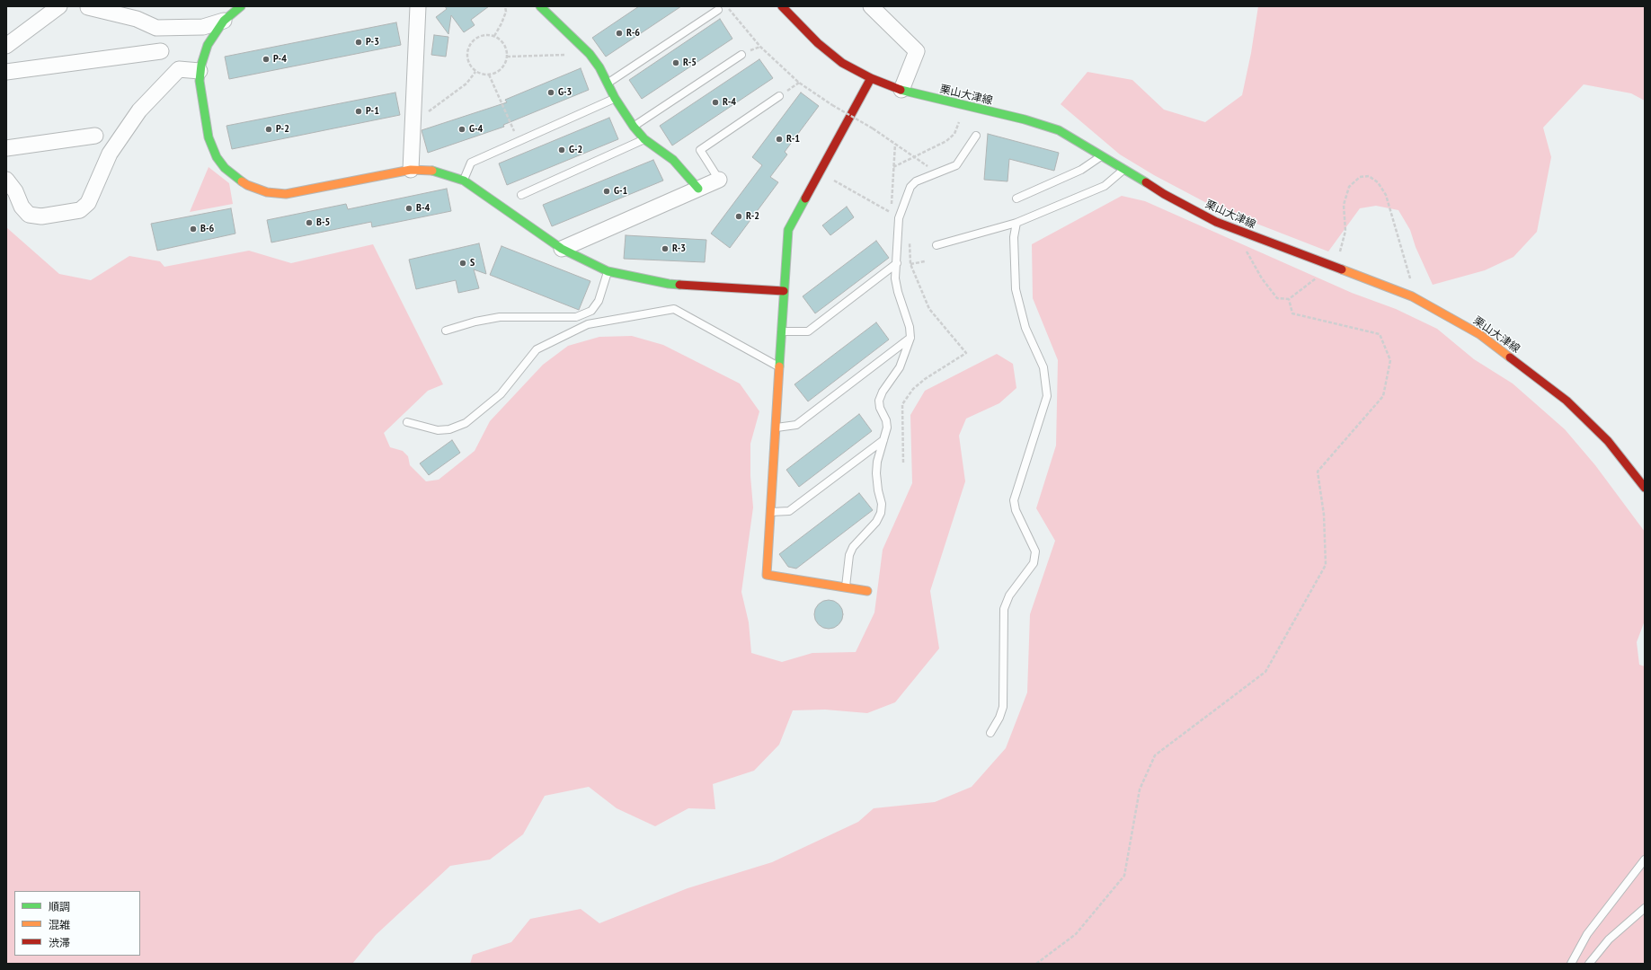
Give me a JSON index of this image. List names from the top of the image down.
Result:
{
  "streets": {
    "street": ["栗山大津線"]
  },
  "places": [
    "R-6",
    "P-3",
    "P-4",
    "R-5",
    "G-3",
    "R-4",
    "P-1",
    "P-2",
    "G-4",
    "R-1",
    "G-2",
    "G-1",
    "B-4",
    "R-2",
    "B-5",
    "B-6",
    "R-3",
    "S"
  ],
  "legend": ["順調", "混雑", "渋滞"]
}
